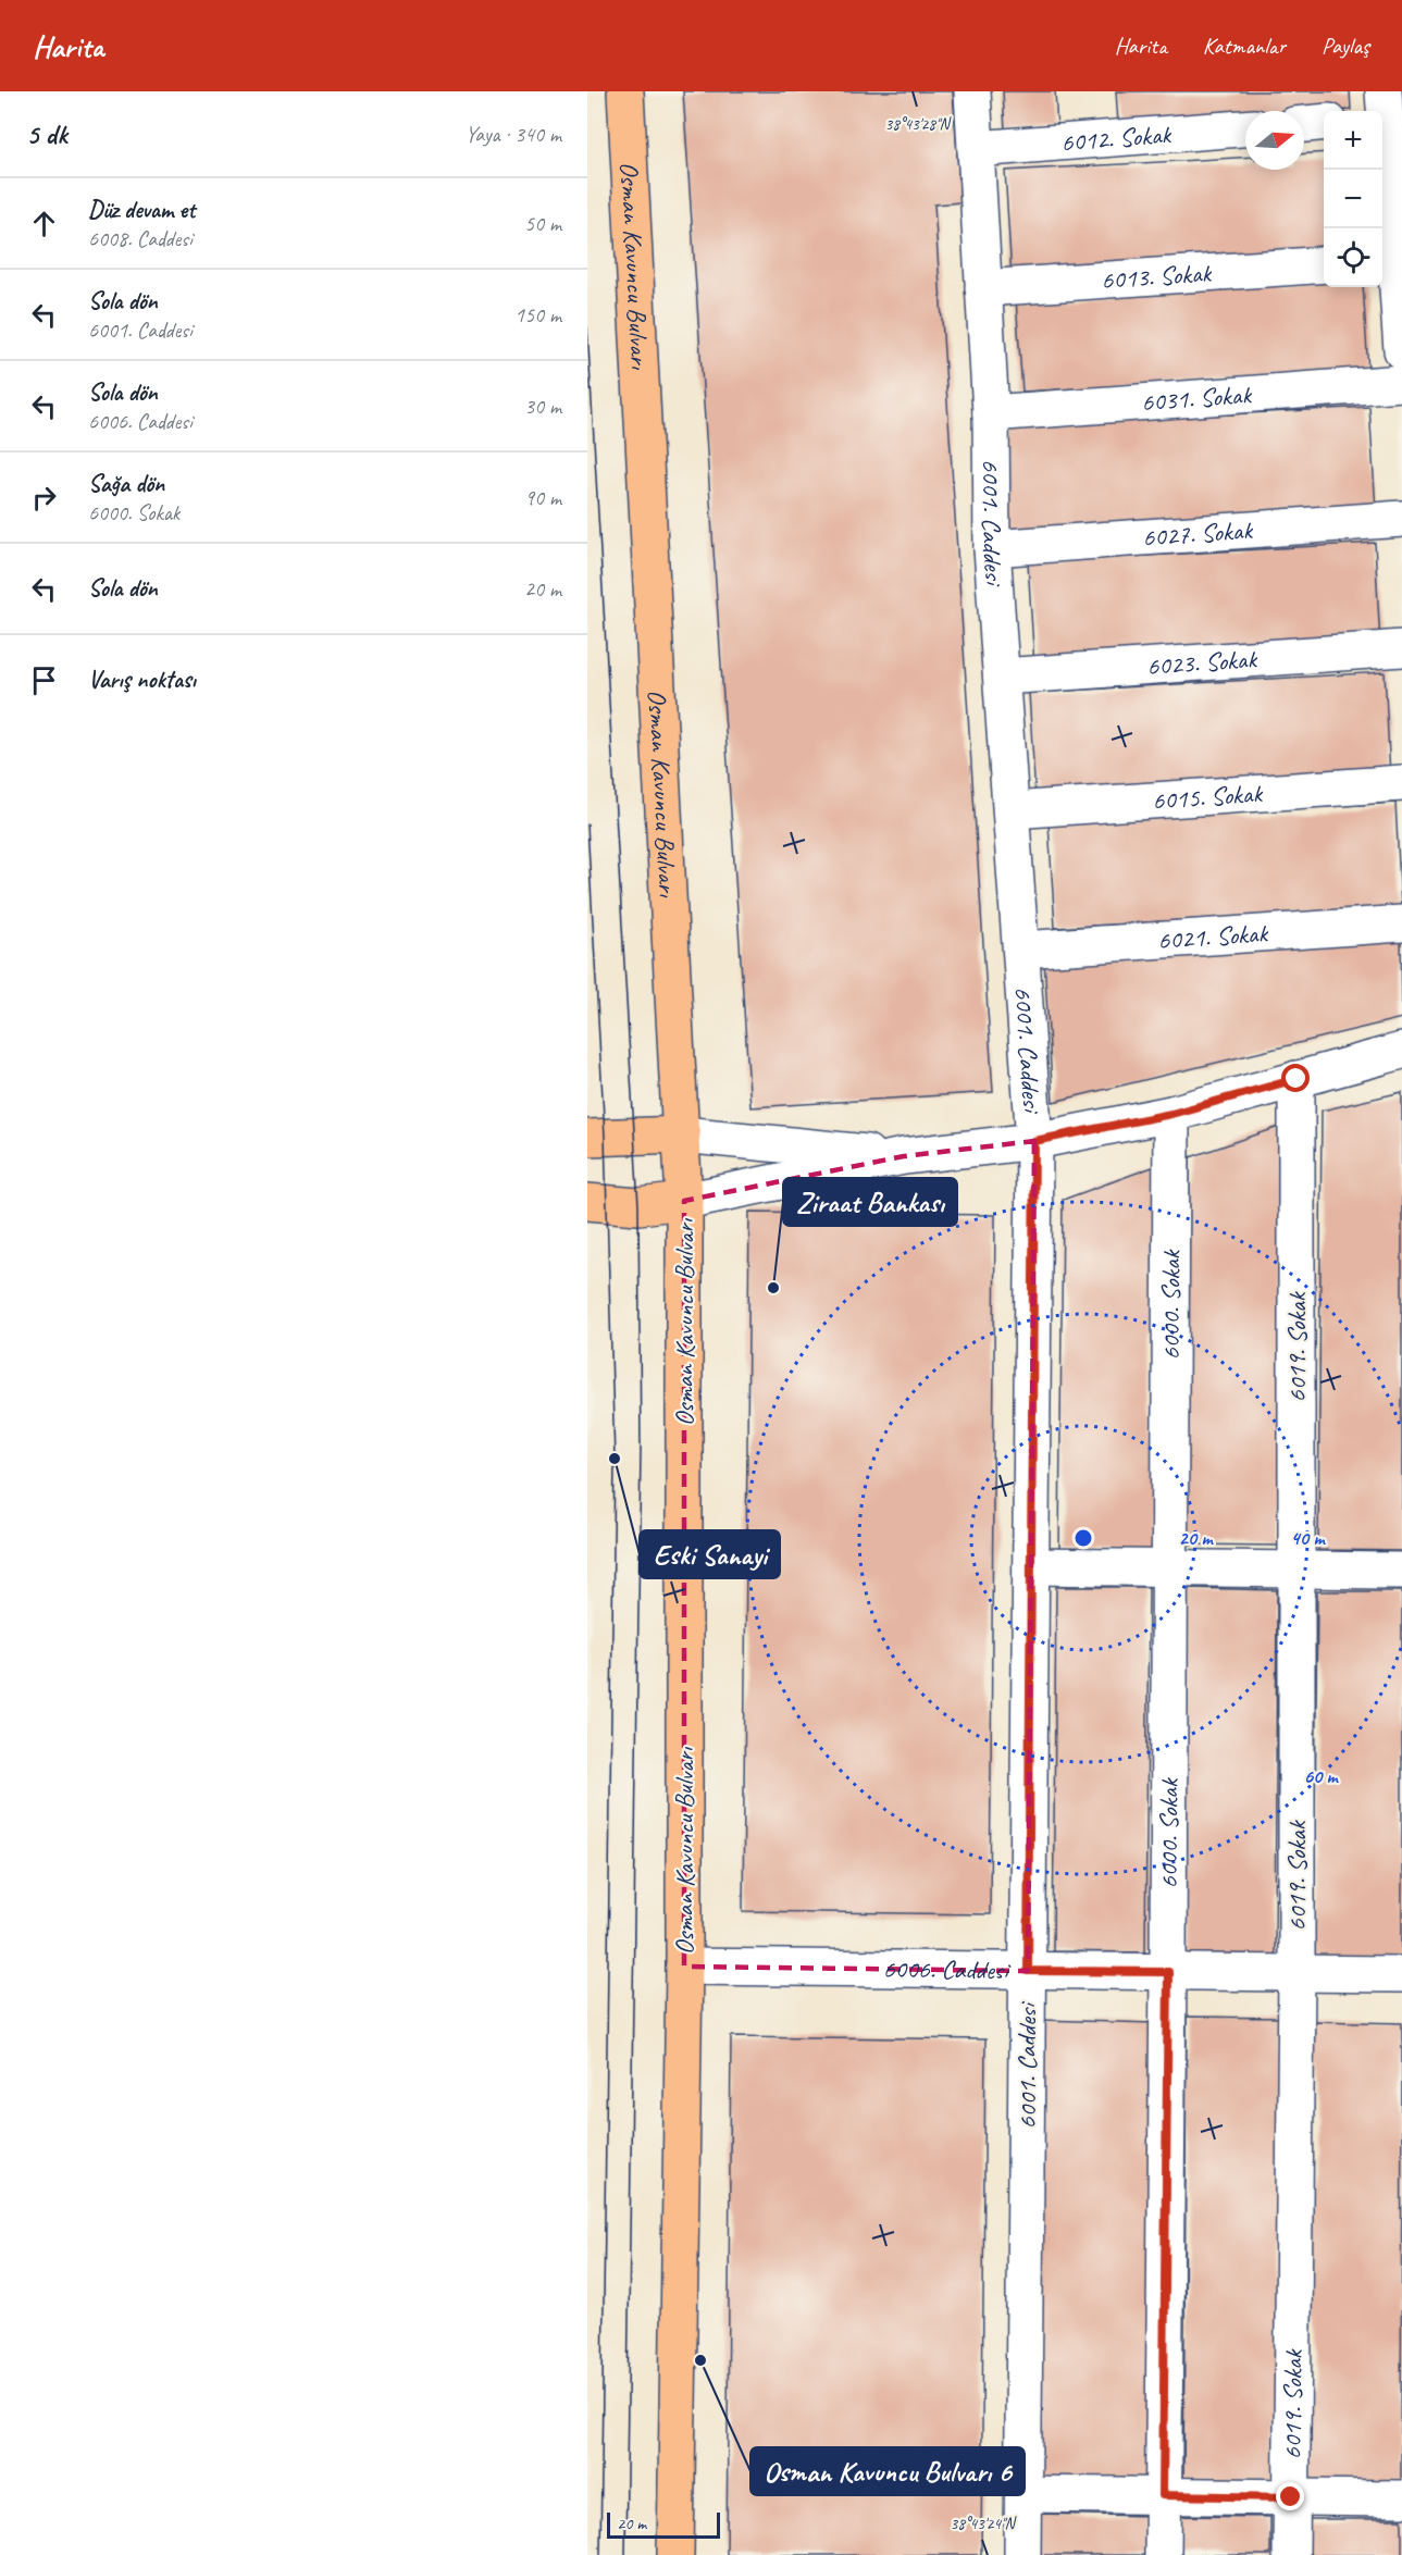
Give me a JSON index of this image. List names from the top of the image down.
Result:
{
  "streets": {
    "main road": ["Osman Kavuncu Bulvarı"],
    "street": [
      "6012. Sokak",
      "6013. Sokak",
      "6031. Sokak",
      "6001. Caddesi",
      "6027. Sokak",
      "6023. Sokak",
      "6015. Sokak",
      "6021. Sokak",
      "6000. Sokak",
      "6019. Sokak",
      "6006. Caddesi"
    ]
  },
  "crossings": [
    ["6012. Sokak", "6001. Caddesi"],
    ["Osman Kavuncu Bulvarı", "6006. Caddesi"],
    ["6013. Sokak", "6001. Caddesi"],
    ["6031. Sokak", "6001. Caddesi"],
    ["6001. Caddesi", "6027. Sokak"],
    ["6001. Caddesi", "6023. Sokak"],
    ["6001. Caddesi", "6015. Sokak"],
    ["6001. Caddesi", "6021. Sokak"],
    ["6001. Caddesi", "6006. Caddesi"],
    ["6000. Sokak", "6006. Caddesi"],
    ["6019. Sokak", "6006. Caddesi"]
  ],
  "places": ["Ziraat Bankası", "Eski Sanayi", "Osman Kavuncu Bulvarı 6"],
  "scale_bar": "20 m",
  "north": "right",
  "page": {
    "header": "Harita",
    "nav": ["Harita", "Katmanlar", "Paylaş"],
    "heading": ["5 dk", "Yaya · 340 m"],
    "map_buttons": ["+", "−"],
    "list": [
      ["Düz devam et", "6008. Caddesi", "50 m"],
      ["Sola dön", "6001. Caddesi", "150 m"],
      ["Sola dön", "6006. Caddesi", "30 m"],
      ["Sağa dön", "6000. Sokak", "90 m"],
      ["Sola dön", "20 m"],
      "Varış noktası"
    ],
    "scale": "20 m"
  },
  "coordinates": ["38°43'28\"N", "38°43'24\"N"],
  "rings": ["20 m", "40 m", "60 m"]
}
